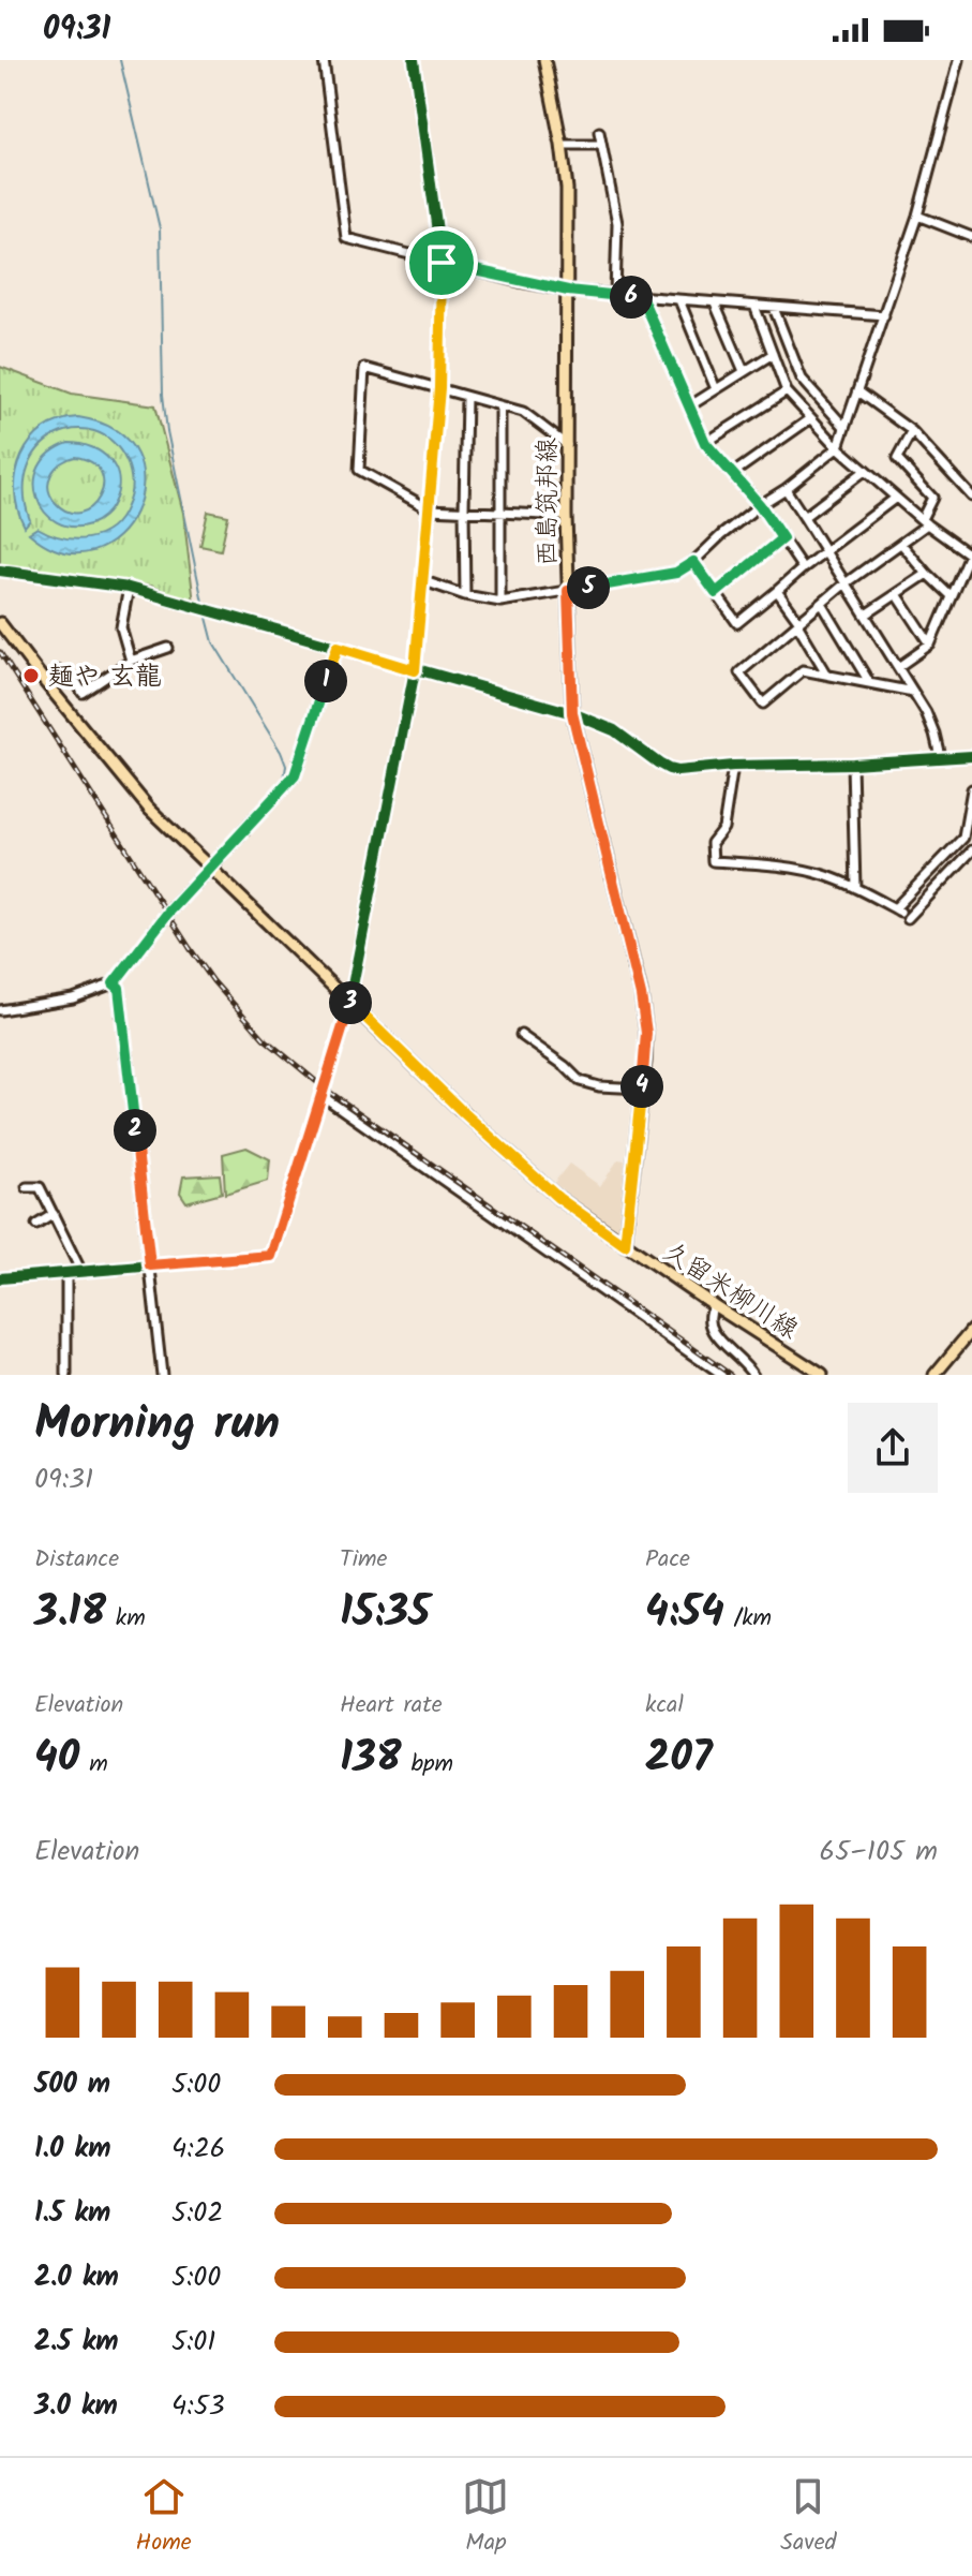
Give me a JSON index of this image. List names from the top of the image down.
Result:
{
  "streets": {
    "main road": ["西島筑邦線", "久留米柳川線"]
  },
  "crossings": [
    ["西島筑邦線", "久留米柳川線"]
  ],
  "places": ["麺や 玄龍"],
  "page": {
    "status": "09:31",
    "pins": [
      "6",
      "5",
      "1",
      "3",
      "4",
      "2"
    ],
    "heading": ["Morning run", "09:31"],
    "stats": [
      ["Distance", "3.18 km"],
      ["Time", "15:35"],
      ["Pace", "4:54 /km"],
      ["Elevation", "40 m"],
      ["Heart rate", "138 bpm"],
      ["kcal", "207"]
    ],
    "chart": ["Elevation", "65–105 m"],
    "list": [
      {
        "name": "500 m",
        "note": "5:00"
      },
      {
        "name": "1.0 km",
        "note": "4:26"
      },
      {
        "name": "1.5 km",
        "note": "5:02"
      },
      {
        "name": "2.0 km",
        "note": "5:00"
      },
      {
        "name": "2.5 km",
        "note": "5:01"
      },
      {
        "name": "3.0 km",
        "note": "4:53"
      }
    ],
    "tabs": ["Home", "Map", "Saved"]
  }
}
